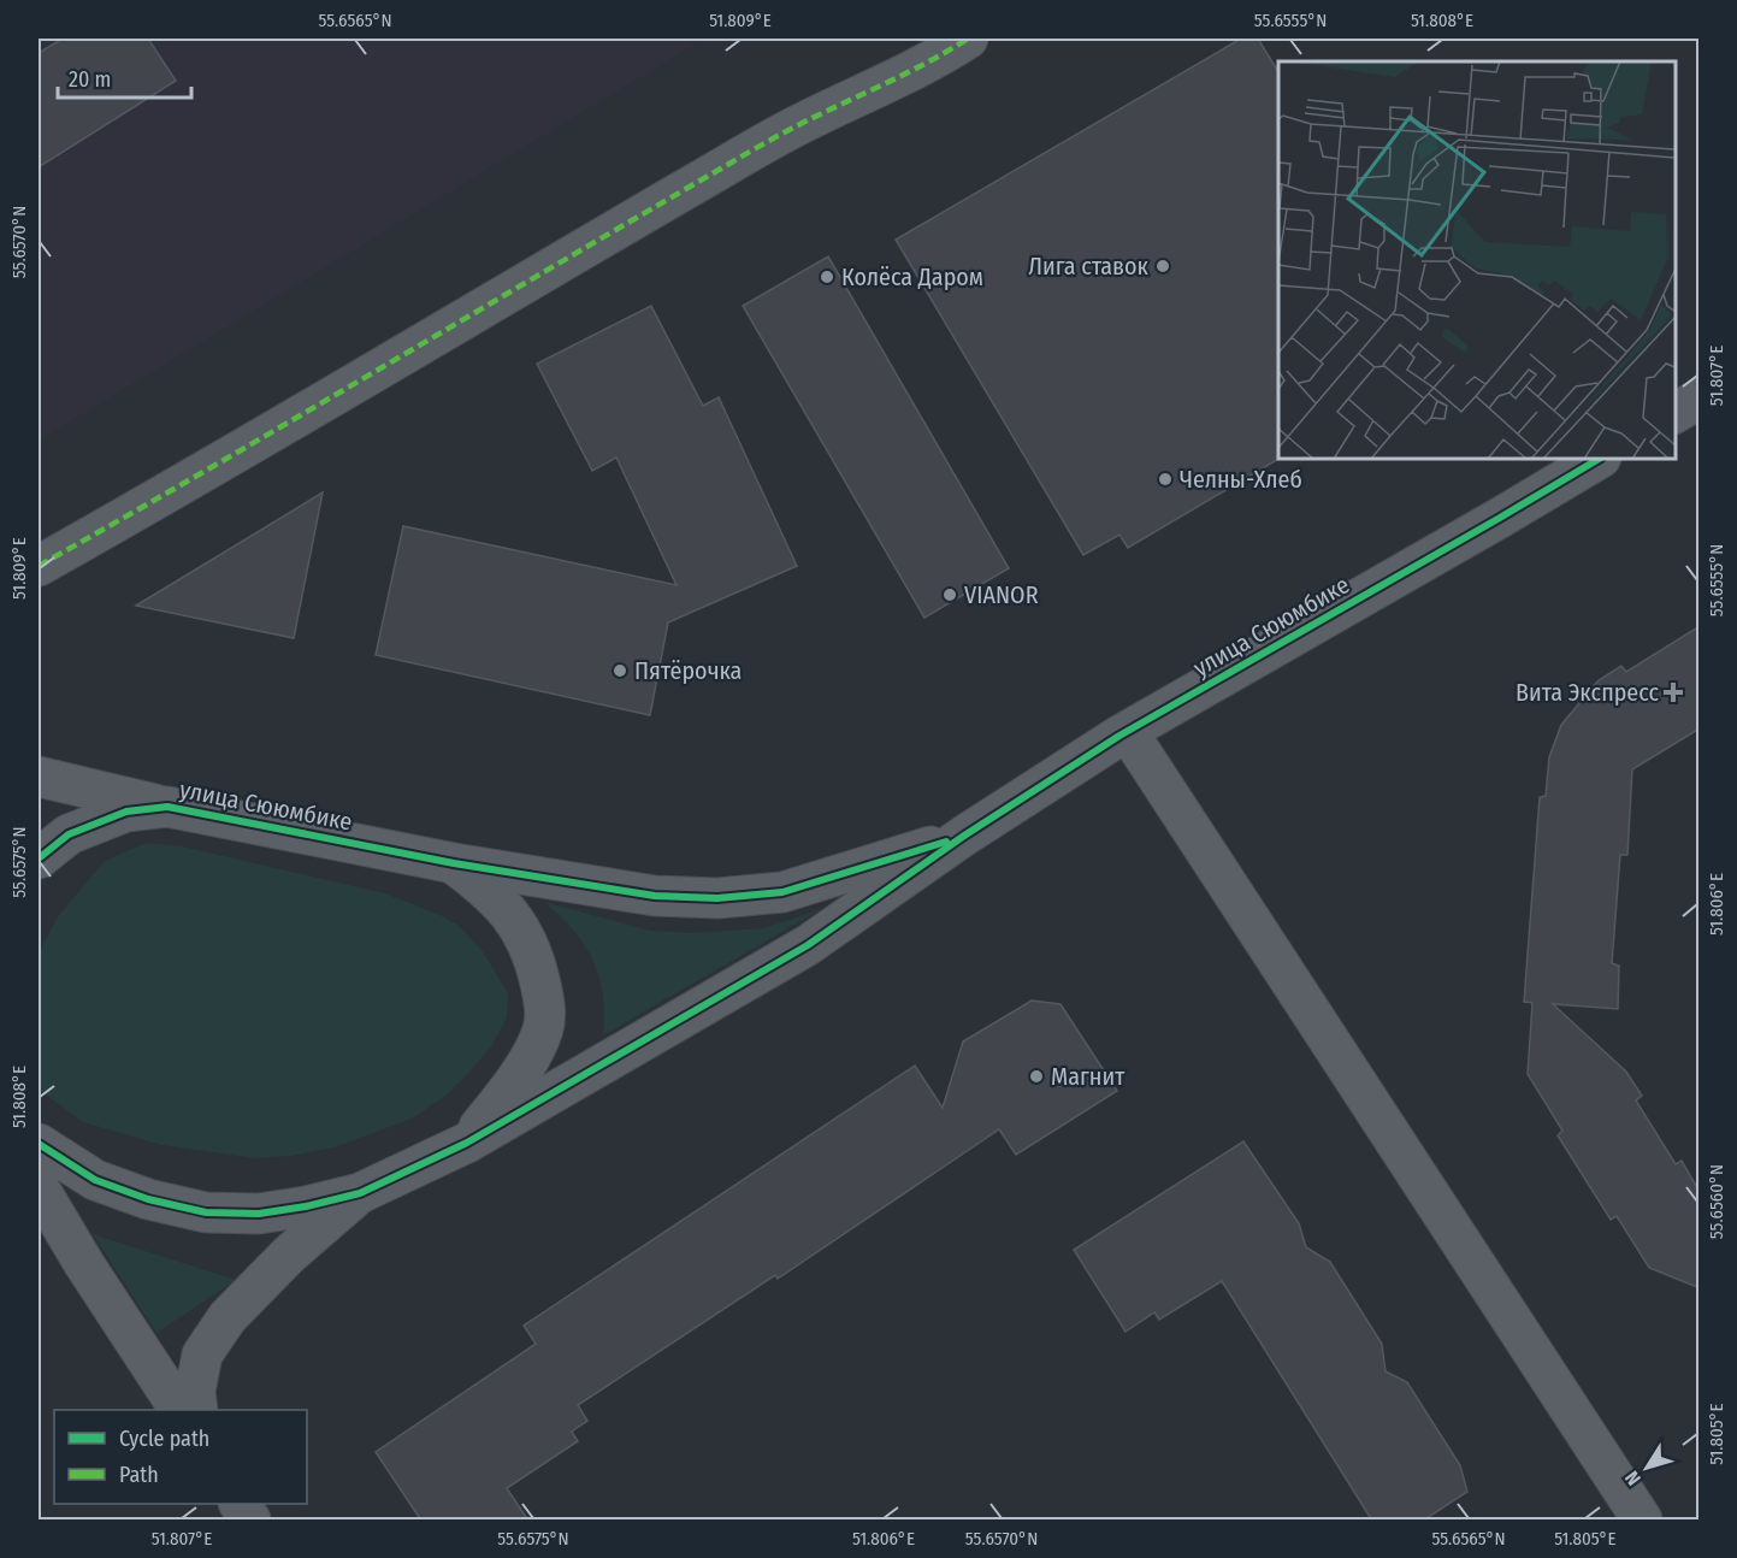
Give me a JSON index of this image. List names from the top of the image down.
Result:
{
  "streets": {
    "street": ["улица Сююмбике"]
  },
  "places": {
    "other": [
      "Лига ставок",
      "Колёса Даром",
      "Челны-Хлеб",
      "VIANOR",
      "Пятёрочка",
      "Магнит"
    ],
    "health": ["Вита Экспресс"]
  },
  "legend": ["Cycle path", "Path"],
  "scale_bar": "20 m",
  "north": "bottom left",
  "coordinates": [
    "55.6565°N",
    "51.809°E",
    "55.6555°N",
    "51.808°E",
    "55.6570°N",
    "51.807°E",
    "55.6575°N",
    "51.806°E",
    "55.6560°N",
    "51.805°E"
  ]
}
